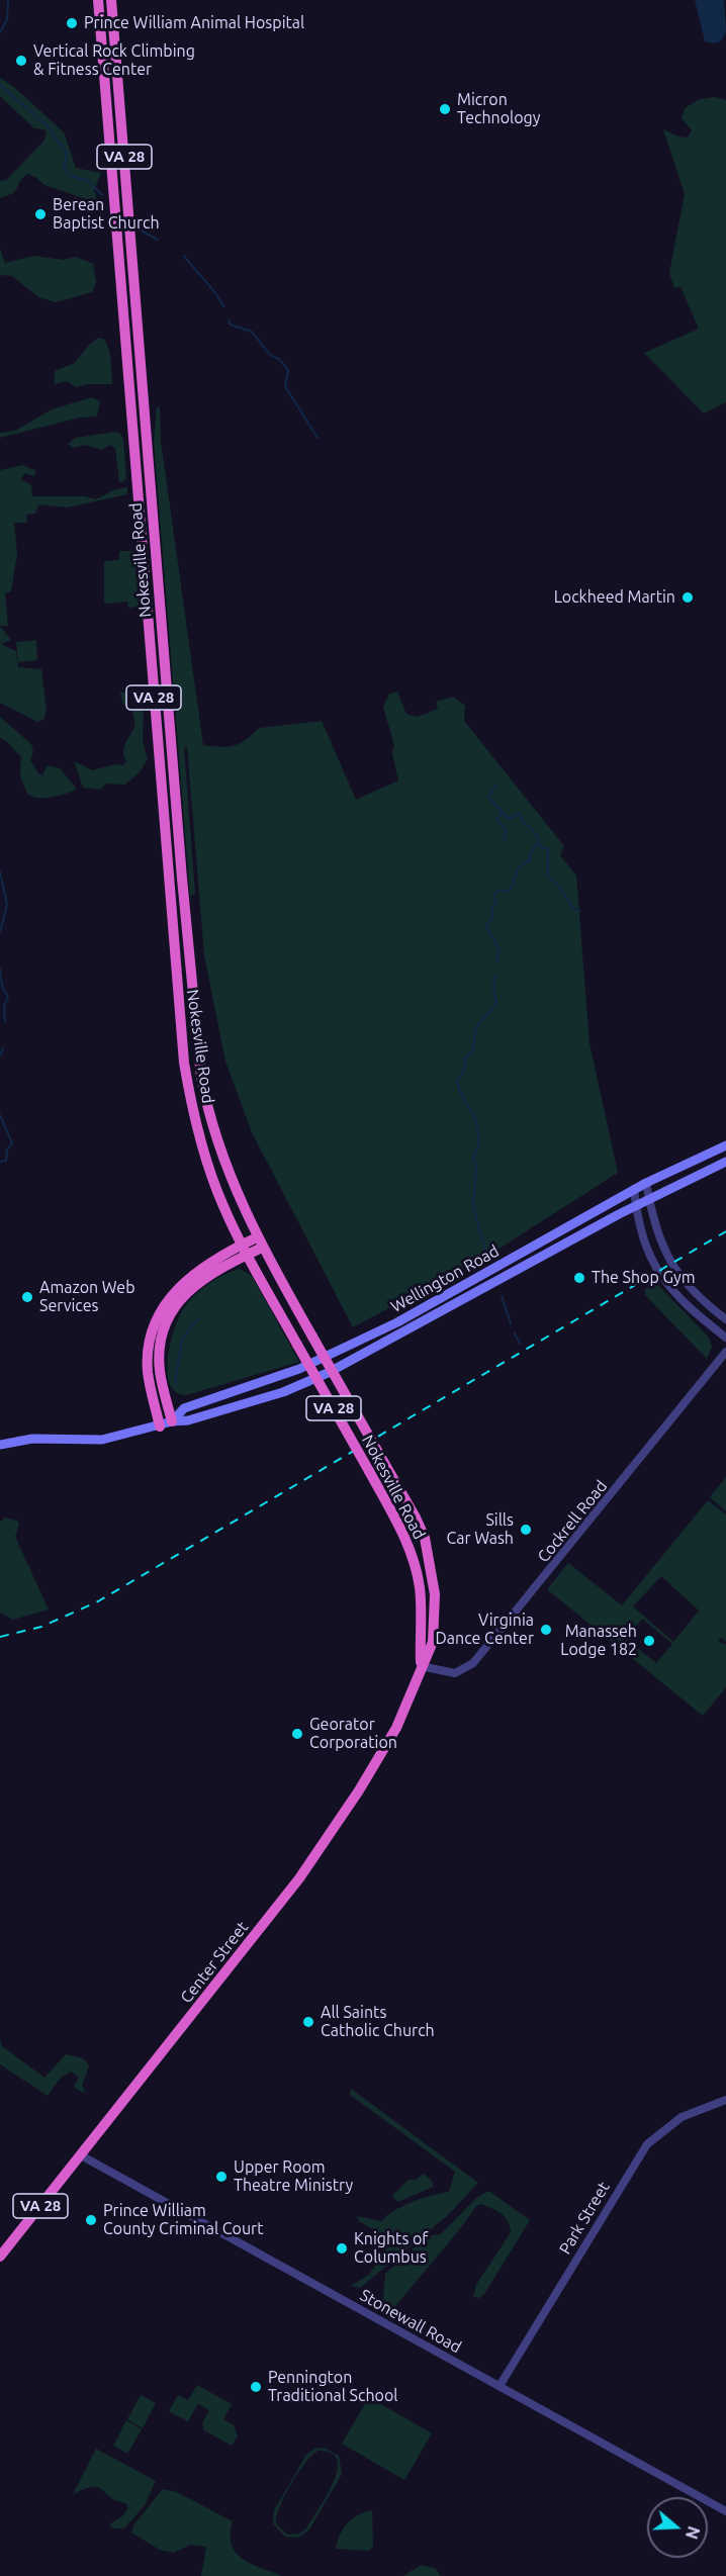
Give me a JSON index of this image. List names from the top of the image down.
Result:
{
  "streets": {
    "highway": ["VA 28", "Nokesville Road", "Center Street"],
    "main road": ["Wellington Road"],
    "street": ["Cockrell Road", "Park Street", "Stonewall Road"]
  },
  "crossings": [
    ["Nokesville Road", "Cockrell Road"],
    ["Nokesville Road", "Center Street"],
    ["Cockrell Road", "Center Street"],
    ["Center Street", "Stonewall Road"],
    ["Park Street", "Stonewall Road"]
  ],
  "places": [
    "Prince William Animal Hospital",
    "Vertical Rock Climbing & Fitness Center",
    "Micron Technology",
    "Berean Baptist Church",
    "Lockheed Martin",
    "The Shop Gym",
    "Amazon Web Services",
    "Sills Car Wash",
    "Virginia Dance Center",
    "Manasseh Lodge 182",
    "Georator Corporation",
    "All Saints Catholic Church",
    "Upper Room Theatre Ministry",
    "Prince William County Criminal Court",
    "Knights of Columbus",
    "Pennington Traditional School"
  ],
  "north": "right"
}
